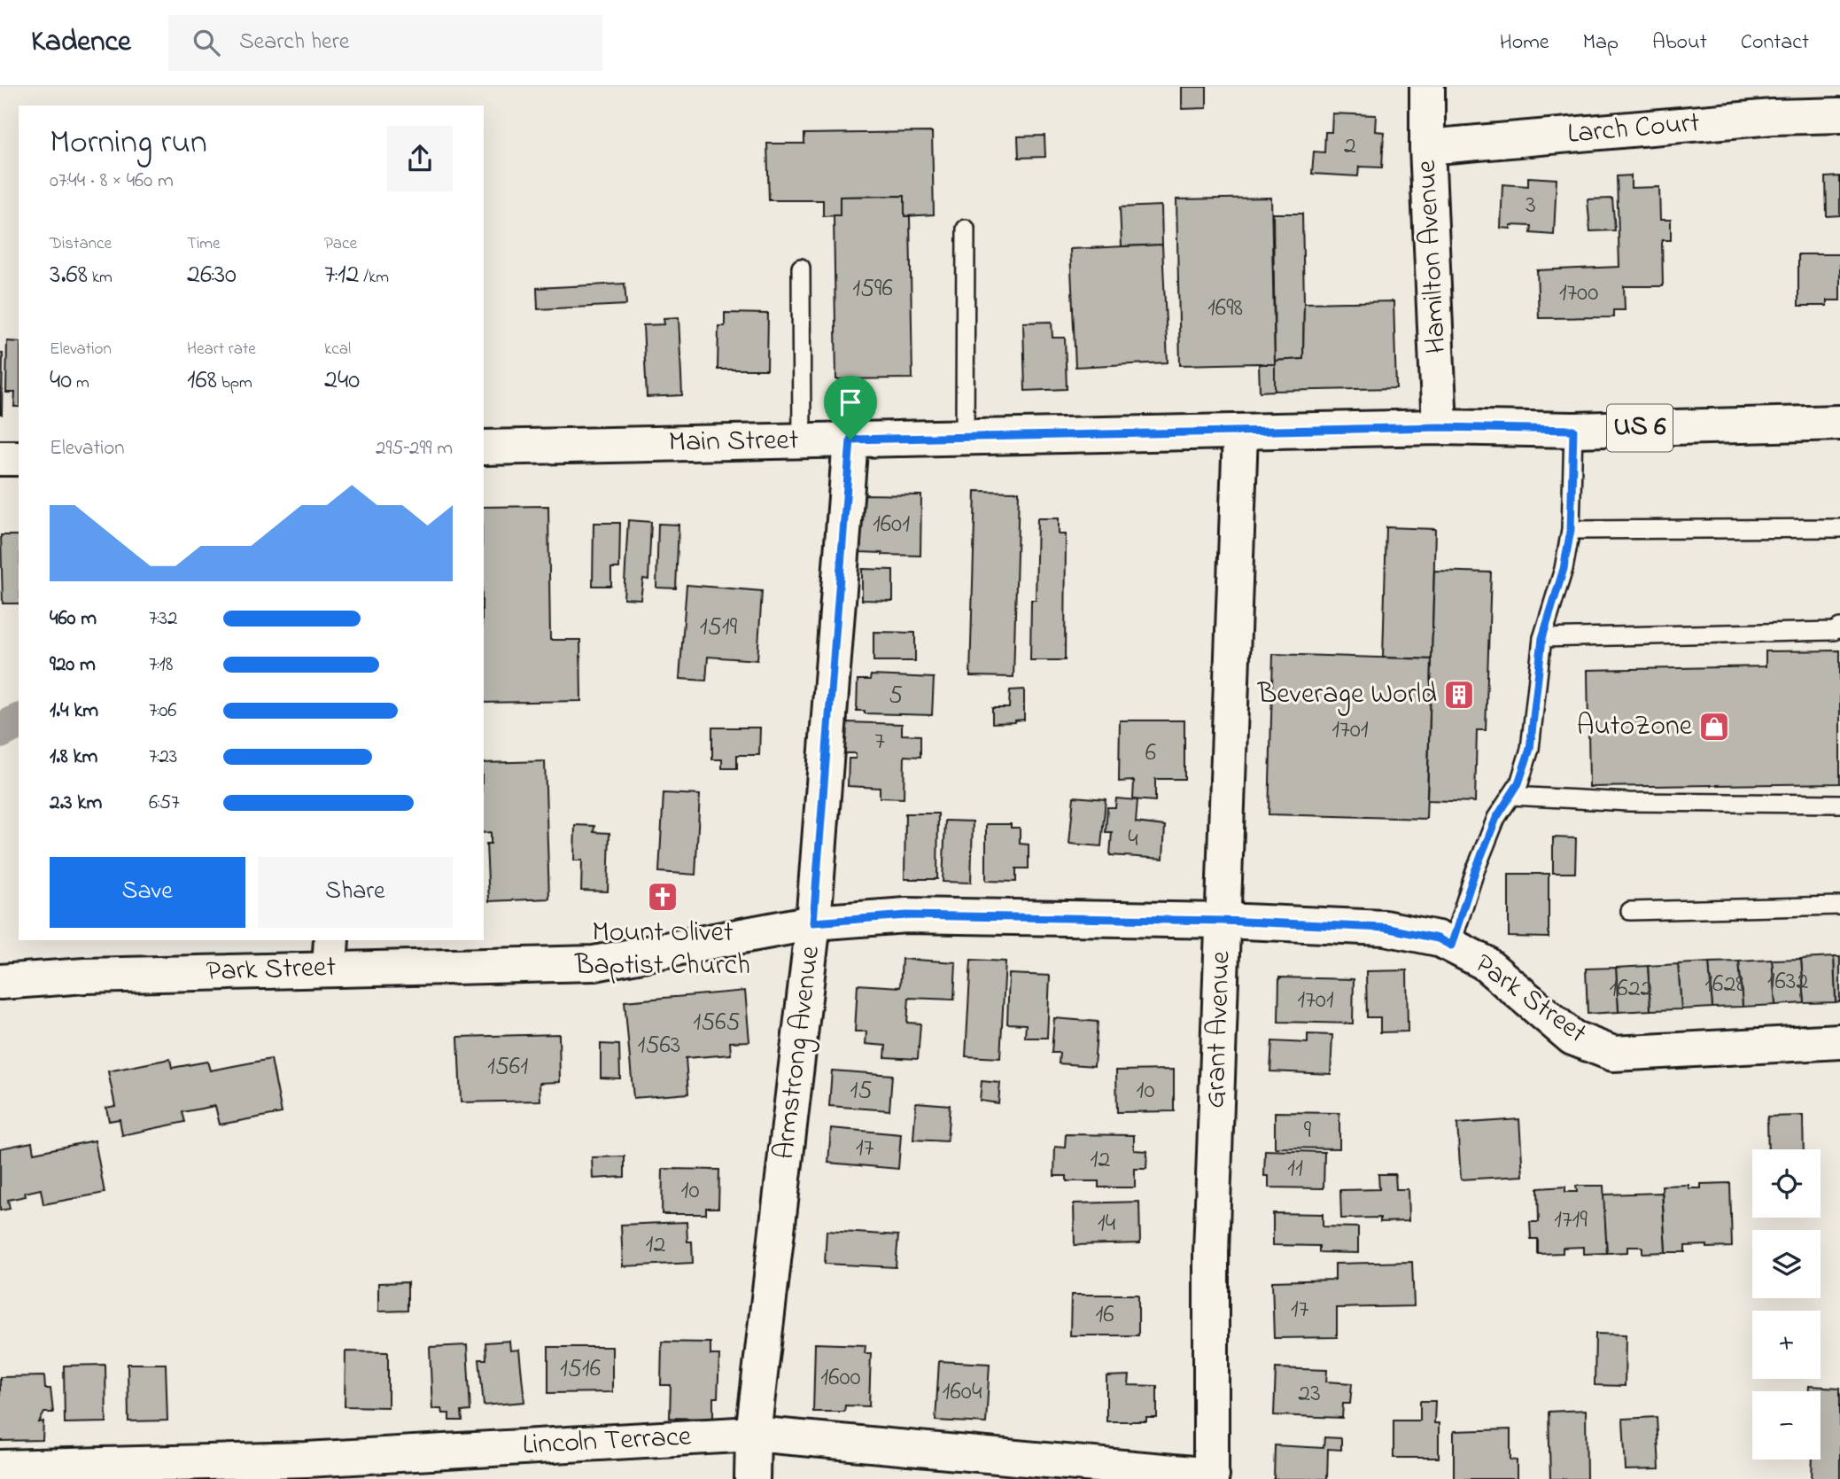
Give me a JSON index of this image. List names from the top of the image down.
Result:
{
  "streets": {
    "street": [
      "Larch Court",
      "Hamilton Avenue",
      "US 6",
      "Main Street",
      "Park Street",
      "Grant Avenue",
      "Armstrong Avenue",
      "Lincoln Terrace"
    ]
  },
  "crossings": [
    ["Larch Court", "Hamilton Avenue"],
    ["Hamilton Avenue", "Main Street"],
    ["Main Street", "Grant Avenue"],
    ["Main Street", "Armstrong Avenue"],
    ["Park Street", "Grant Avenue"],
    ["Park Street", "Armstrong Avenue"],
    ["Grant Avenue", "Lincoln Terrace"],
    ["Armstrong Avenue", "Lincoln Terrace"]
  ],
  "places": {
    "building": ["Beverage World"],
    "shop": ["AutoZone"],
    "church": ["Mount Olivet Baptist Church"]
  },
  "house_numbers": [
    "2",
    "3",
    "1596",
    "1700",
    "1698",
    "1601",
    "1519",
    "5",
    "1701",
    "7",
    "6",
    "4",
    "1632",
    "1628",
    "1622",
    "1701",
    "1565",
    "1563",
    "1561",
    "15",
    "10",
    "9",
    "17",
    "12",
    "11",
    "10",
    "1719",
    "14",
    "12",
    "17",
    "16",
    "1516",
    "1600",
    "1604",
    "23"
  ],
  "page": {
    "header": "Kadence",
    "search": "Search here",
    "nav": [
      "Home",
      "Map",
      "About",
      "Contact"
    ],
    "heading": ["Morning run", "07:44 · 8 × 460 m"],
    "stats": [
      ["Distance", "3.68 km"],
      ["Time", "26:30"],
      ["Pace", "7:12 /km"],
      ["Elevation", "40 m"],
      ["Heart rate", "168 bpm"],
      ["kcal", "240"]
    ],
    "chart": ["Elevation", "295–299 m"],
    "list": [
      {
        "name": "460 m",
        "note": "7:32"
      },
      {
        "name": "920 m",
        "note": "7:18"
      },
      {
        "name": "1.4 km",
        "note": "7:06"
      },
      {
        "name": "1.8 km",
        "note": "7:23"
      },
      {
        "name": "2.3 km",
        "note": "6:57"
      }
    ],
    "buttons": ["Save", "Share"],
    "map_buttons": ["+", "−"]
  }
}
